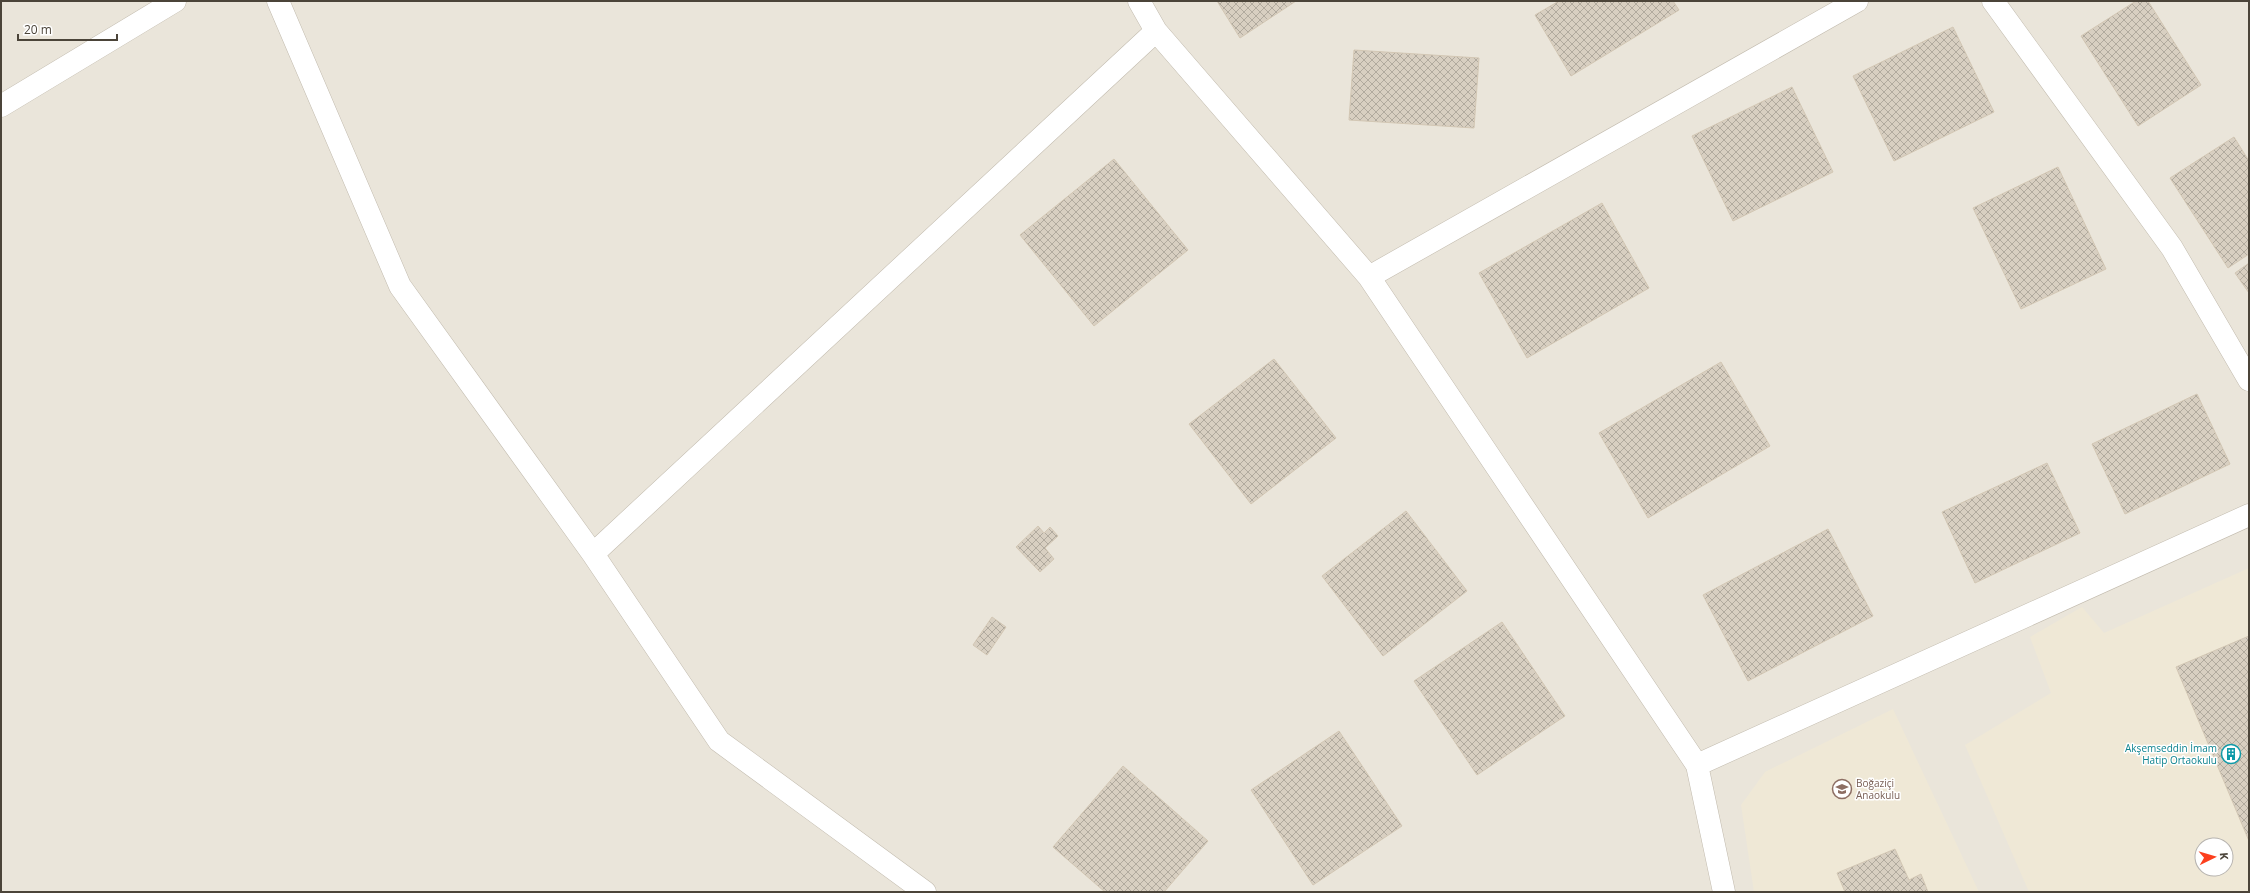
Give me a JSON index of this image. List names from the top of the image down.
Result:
{
  "places": {
    "building": ["Akşemseddin İmam Hatip Ortaokulu"],
    "school or university": ["Boğaziçi Anaokulu"]
  },
  "scale_bar": "20 m",
  "north": "right"
}
